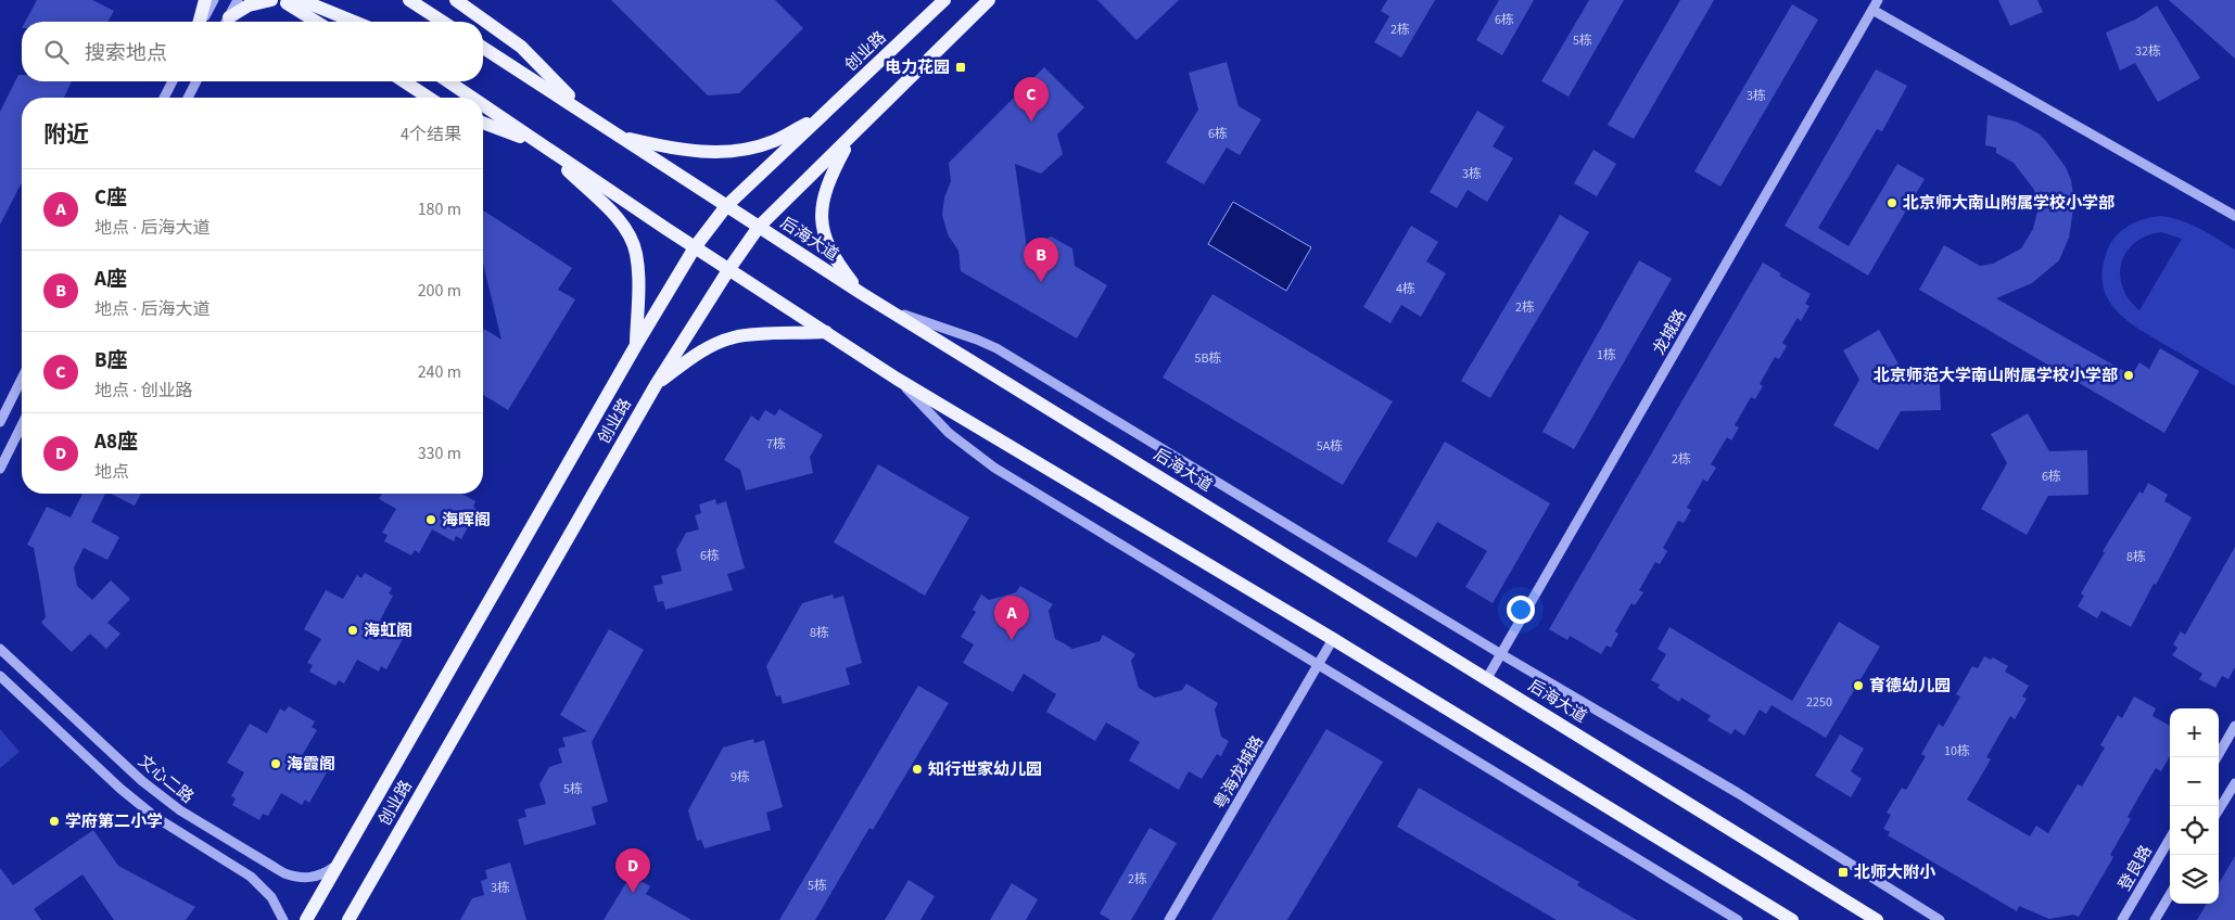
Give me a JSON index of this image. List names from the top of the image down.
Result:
{
  "streets": {
    "main road": ["创业路", "后海大道"],
    "street": [
      "龙城路",
      "粤海龙城路",
      "文心二路",
      "登良路"
    ]
  },
  "crossings": [
    ["创业路", "后海大道"],
    ["创业路", "文心二路"],
    ["后海大道", "龙城路"]
  ],
  "places": {
    "transit": ["电力花园", "北师大附小"],
    "other": [
      "北京师大南山附属学校小学部",
      "北京师范大学南山附属学校小学部",
      "海晖阁",
      "海虹阁",
      "育德幼儿园",
      "海霞阁",
      "知行世家幼儿园",
      "学府第二小学"
    ]
  },
  "house_numbers": [
    "6栋",
    "2栋",
    "5栋",
    "32栋",
    "3栋",
    "6栋",
    "3栋",
    "4栋",
    "2栋",
    "1栋",
    "5B栋",
    "7栋",
    "5A栋",
    "2栋",
    "6栋",
    "6栋",
    "8栋",
    "8栋",
    "2250",
    "10栋",
    "9栋",
    "5栋",
    "2栋",
    "5栋",
    "3栋"
  ],
  "page": {
    "search": "搜索地点",
    "pins": [
      "C",
      "B",
      "A",
      "D"
    ],
    "heading": ["附近", "4个结果"],
    "list": [
      {
        "mark": "A",
        "name": "C座",
        "note": "地点 · 后海大道",
        "value": "180 m"
      },
      {
        "mark": "B",
        "name": "A座",
        "note": "地点 · 后海大道",
        "value": "200 m"
      },
      {
        "mark": "C",
        "name": "B座",
        "note": "地点 · 创业路",
        "value": "240 m"
      },
      {
        "mark": "D",
        "name": "A8座",
        "note": "地点",
        "value": "330 m"
      }
    ],
    "map_buttons": ["+", "−"]
  }
}
